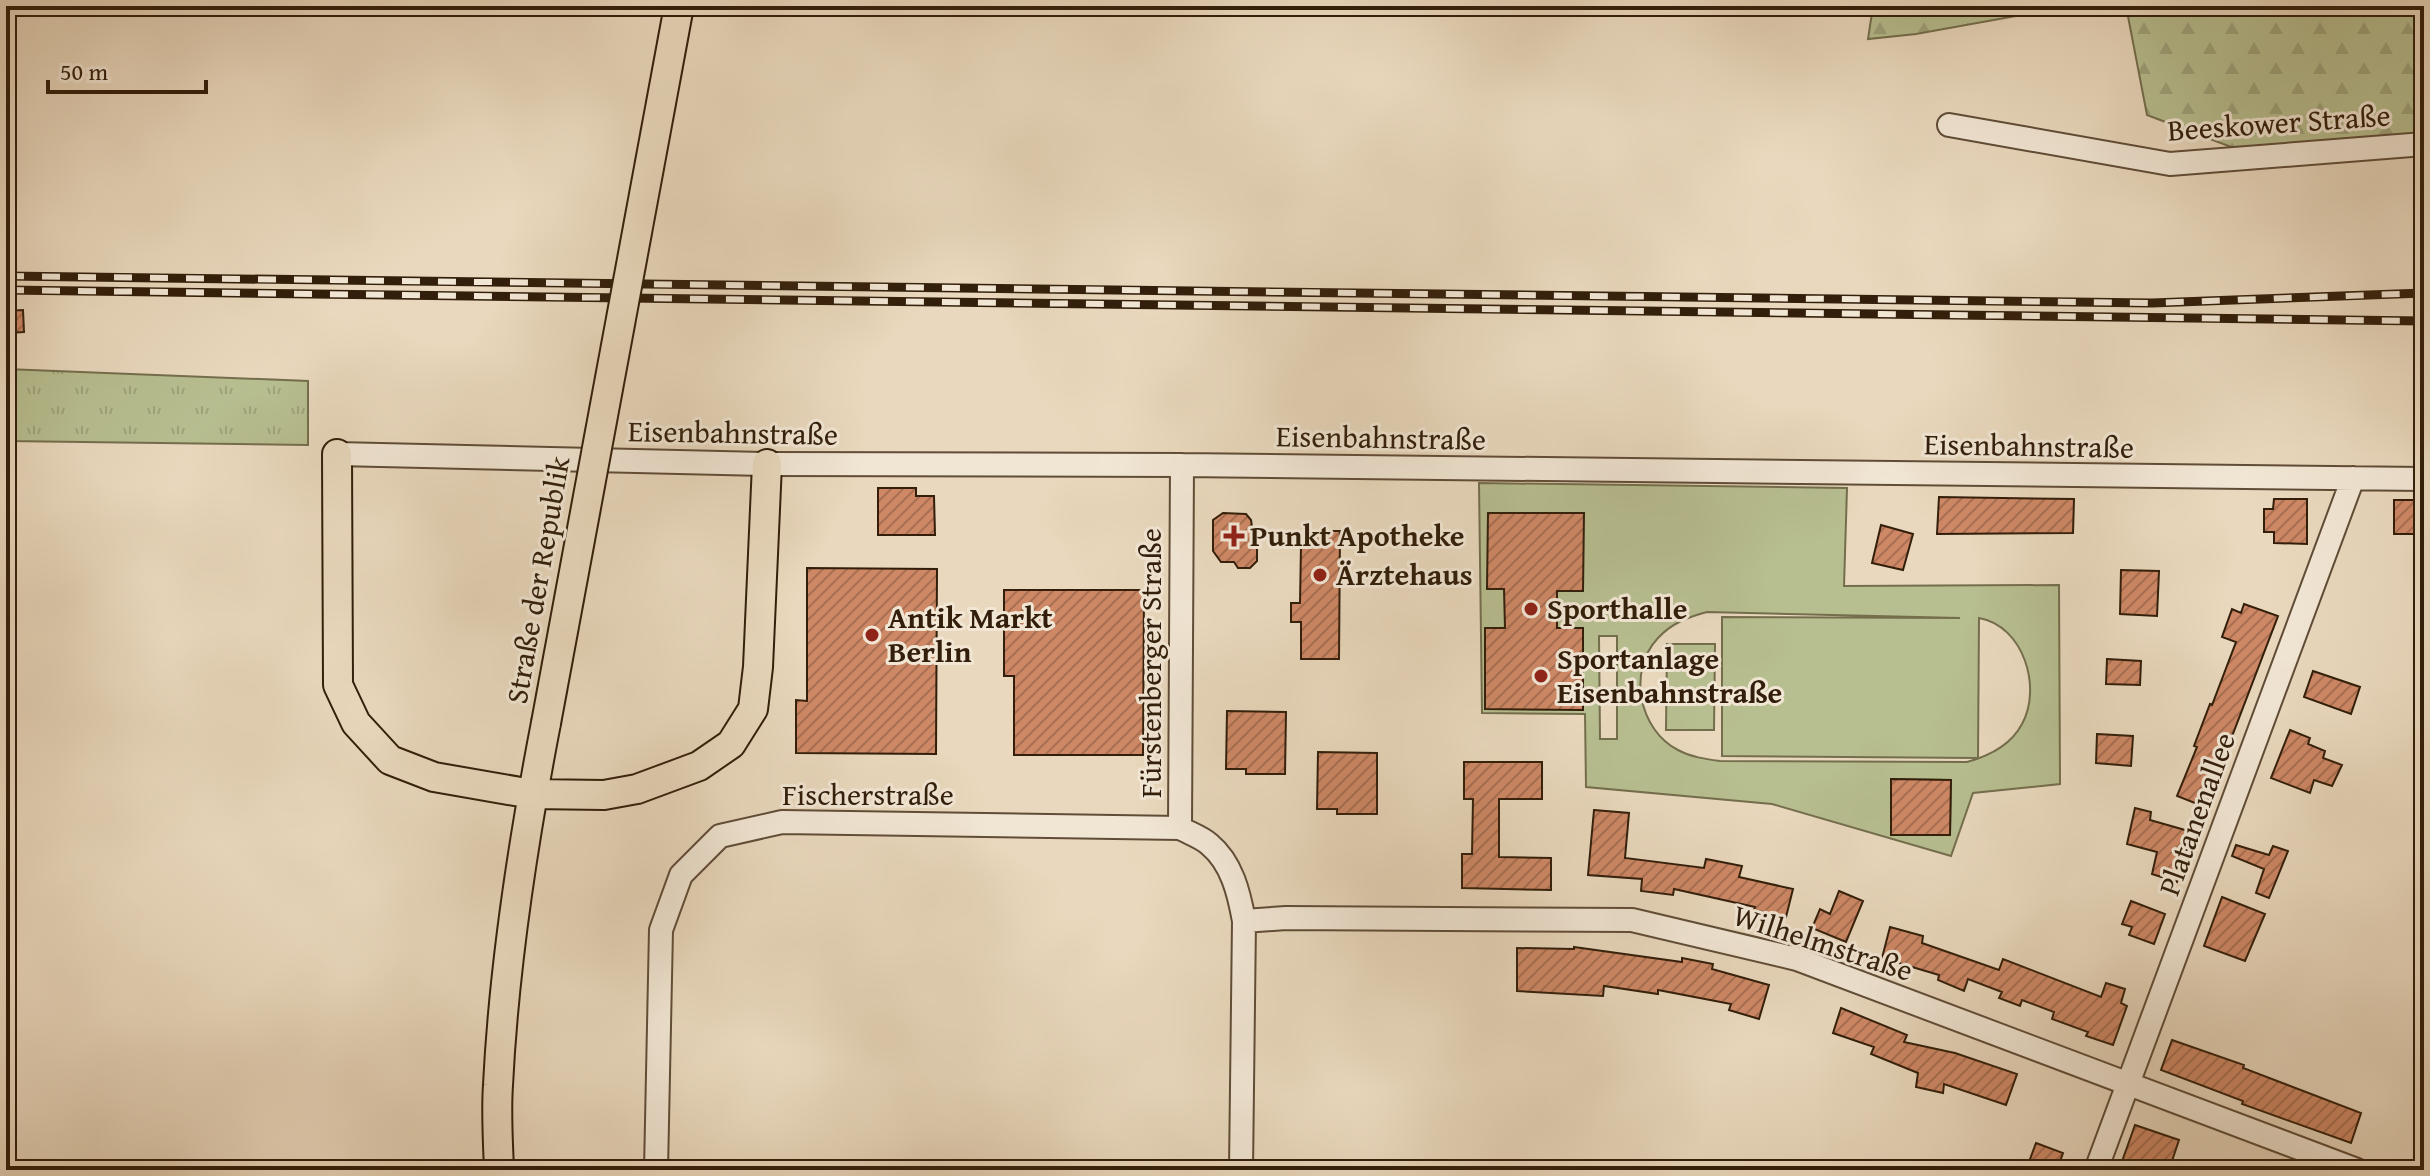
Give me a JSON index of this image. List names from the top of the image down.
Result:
{
  "streets": {
    "main road": ["Straße der Republik"],
    "street": [
      "Beeskower Straße",
      "Eisenbahnstraße",
      "Fürstenberger Straße",
      "Fischerstraße",
      "Platanenallee",
      "Wilhelmstraße"
    ]
  },
  "crossings": [
    ["Eisenbahnstraße", "Fürstenberger Straße"],
    ["Eisenbahnstraße", "Platanenallee"],
    ["Fürstenberger Straße", "Fischerstraße"],
    ["Fürstenberger Straße", "Wilhelmstraße"],
    ["Platanenallee", "Wilhelmstraße"]
  ],
  "places": {
    "health": ["Punkt Apotheke"],
    "other": [
      "Ärztehaus",
      "Sporthalle",
      "Antik Markt Berlin",
      "Sportanlage Eisenbahnstraße"
    ]
  },
  "scale_bar": "50 m"
}
